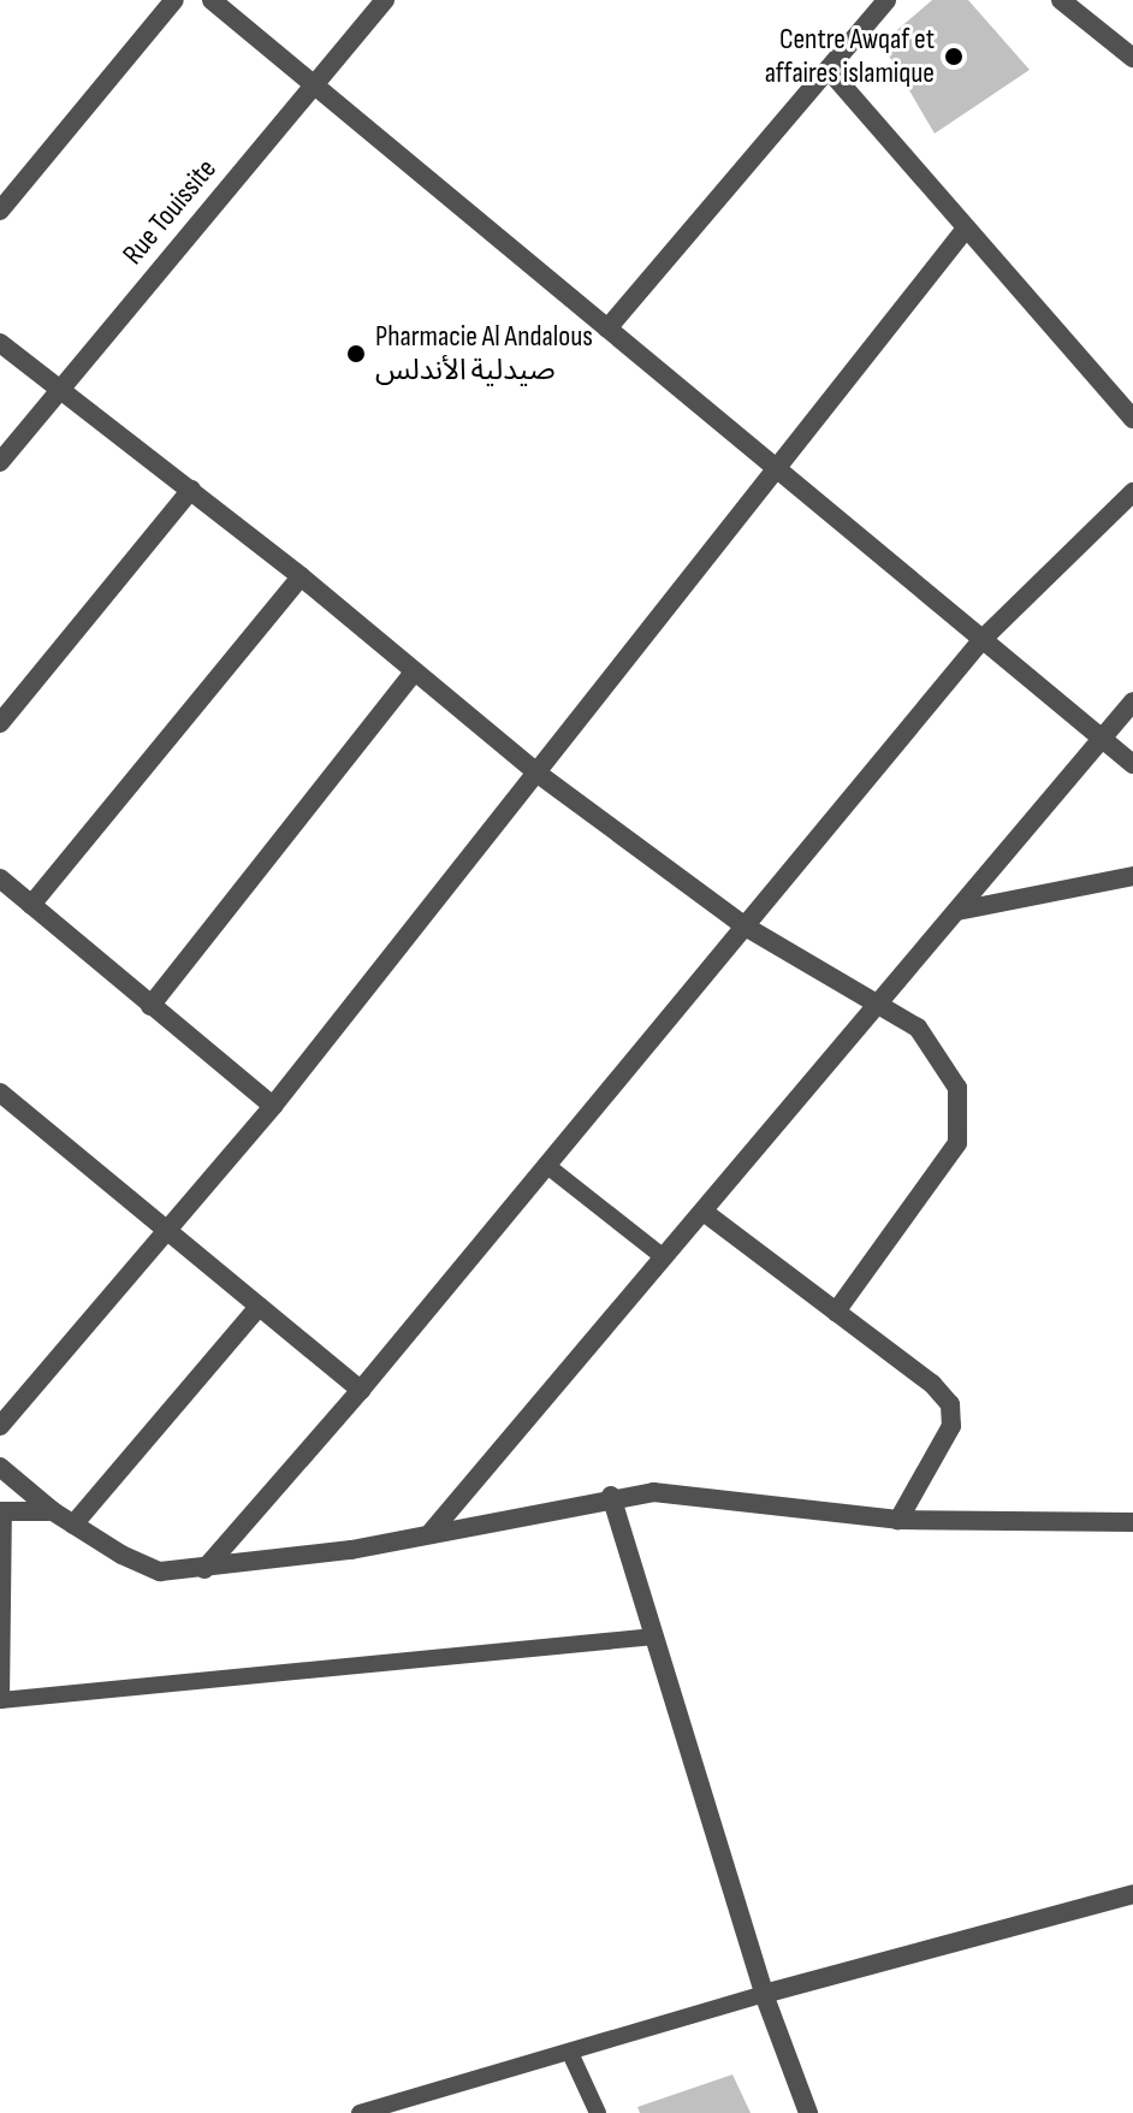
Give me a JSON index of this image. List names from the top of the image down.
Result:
{
  "streets": {
    "street": ["Rue Touissite"]
  },
  "places": ["Centre Awqaf et affaires islamique", "Pharmacie Al Andalous صيدلية الأندلس"]
}
